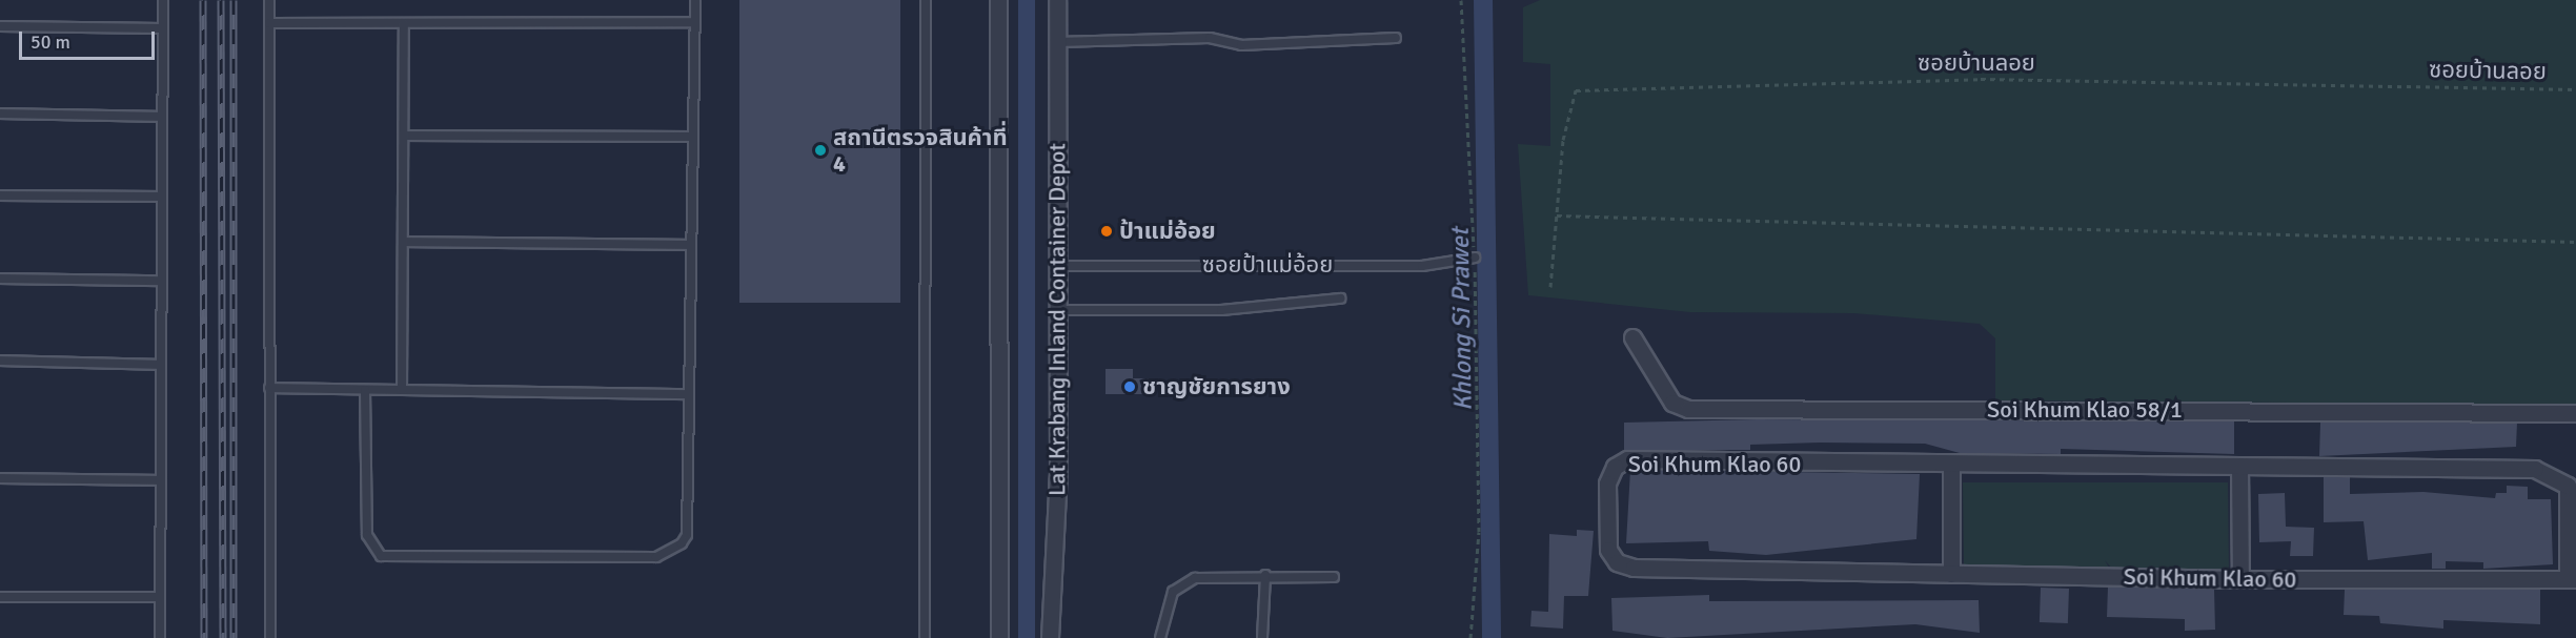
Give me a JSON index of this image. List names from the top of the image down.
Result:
{
  "streets": {
    "street": ["Lat Krabang Inland Container Depot", "Soi Khum Klao 58/1", "Soi Khum Klao 60"],
    "lane": ["ซอยป้าแม่อ้อย"],
    "path": ["ซอยบ้านลอย"]
  },
  "crossings": [
    ["ซอยป้าแม่อ้อย", "Lat Krabang Inland Container Depot"]
  ],
  "water": ["Khlong Si Prawet"],
  "places": ["สถานีตรวจสินค้าที่ 4", "ป้าแม่อ้อย", "ชาญชัยการยาง"],
  "scale_bar": "50 m"
}
